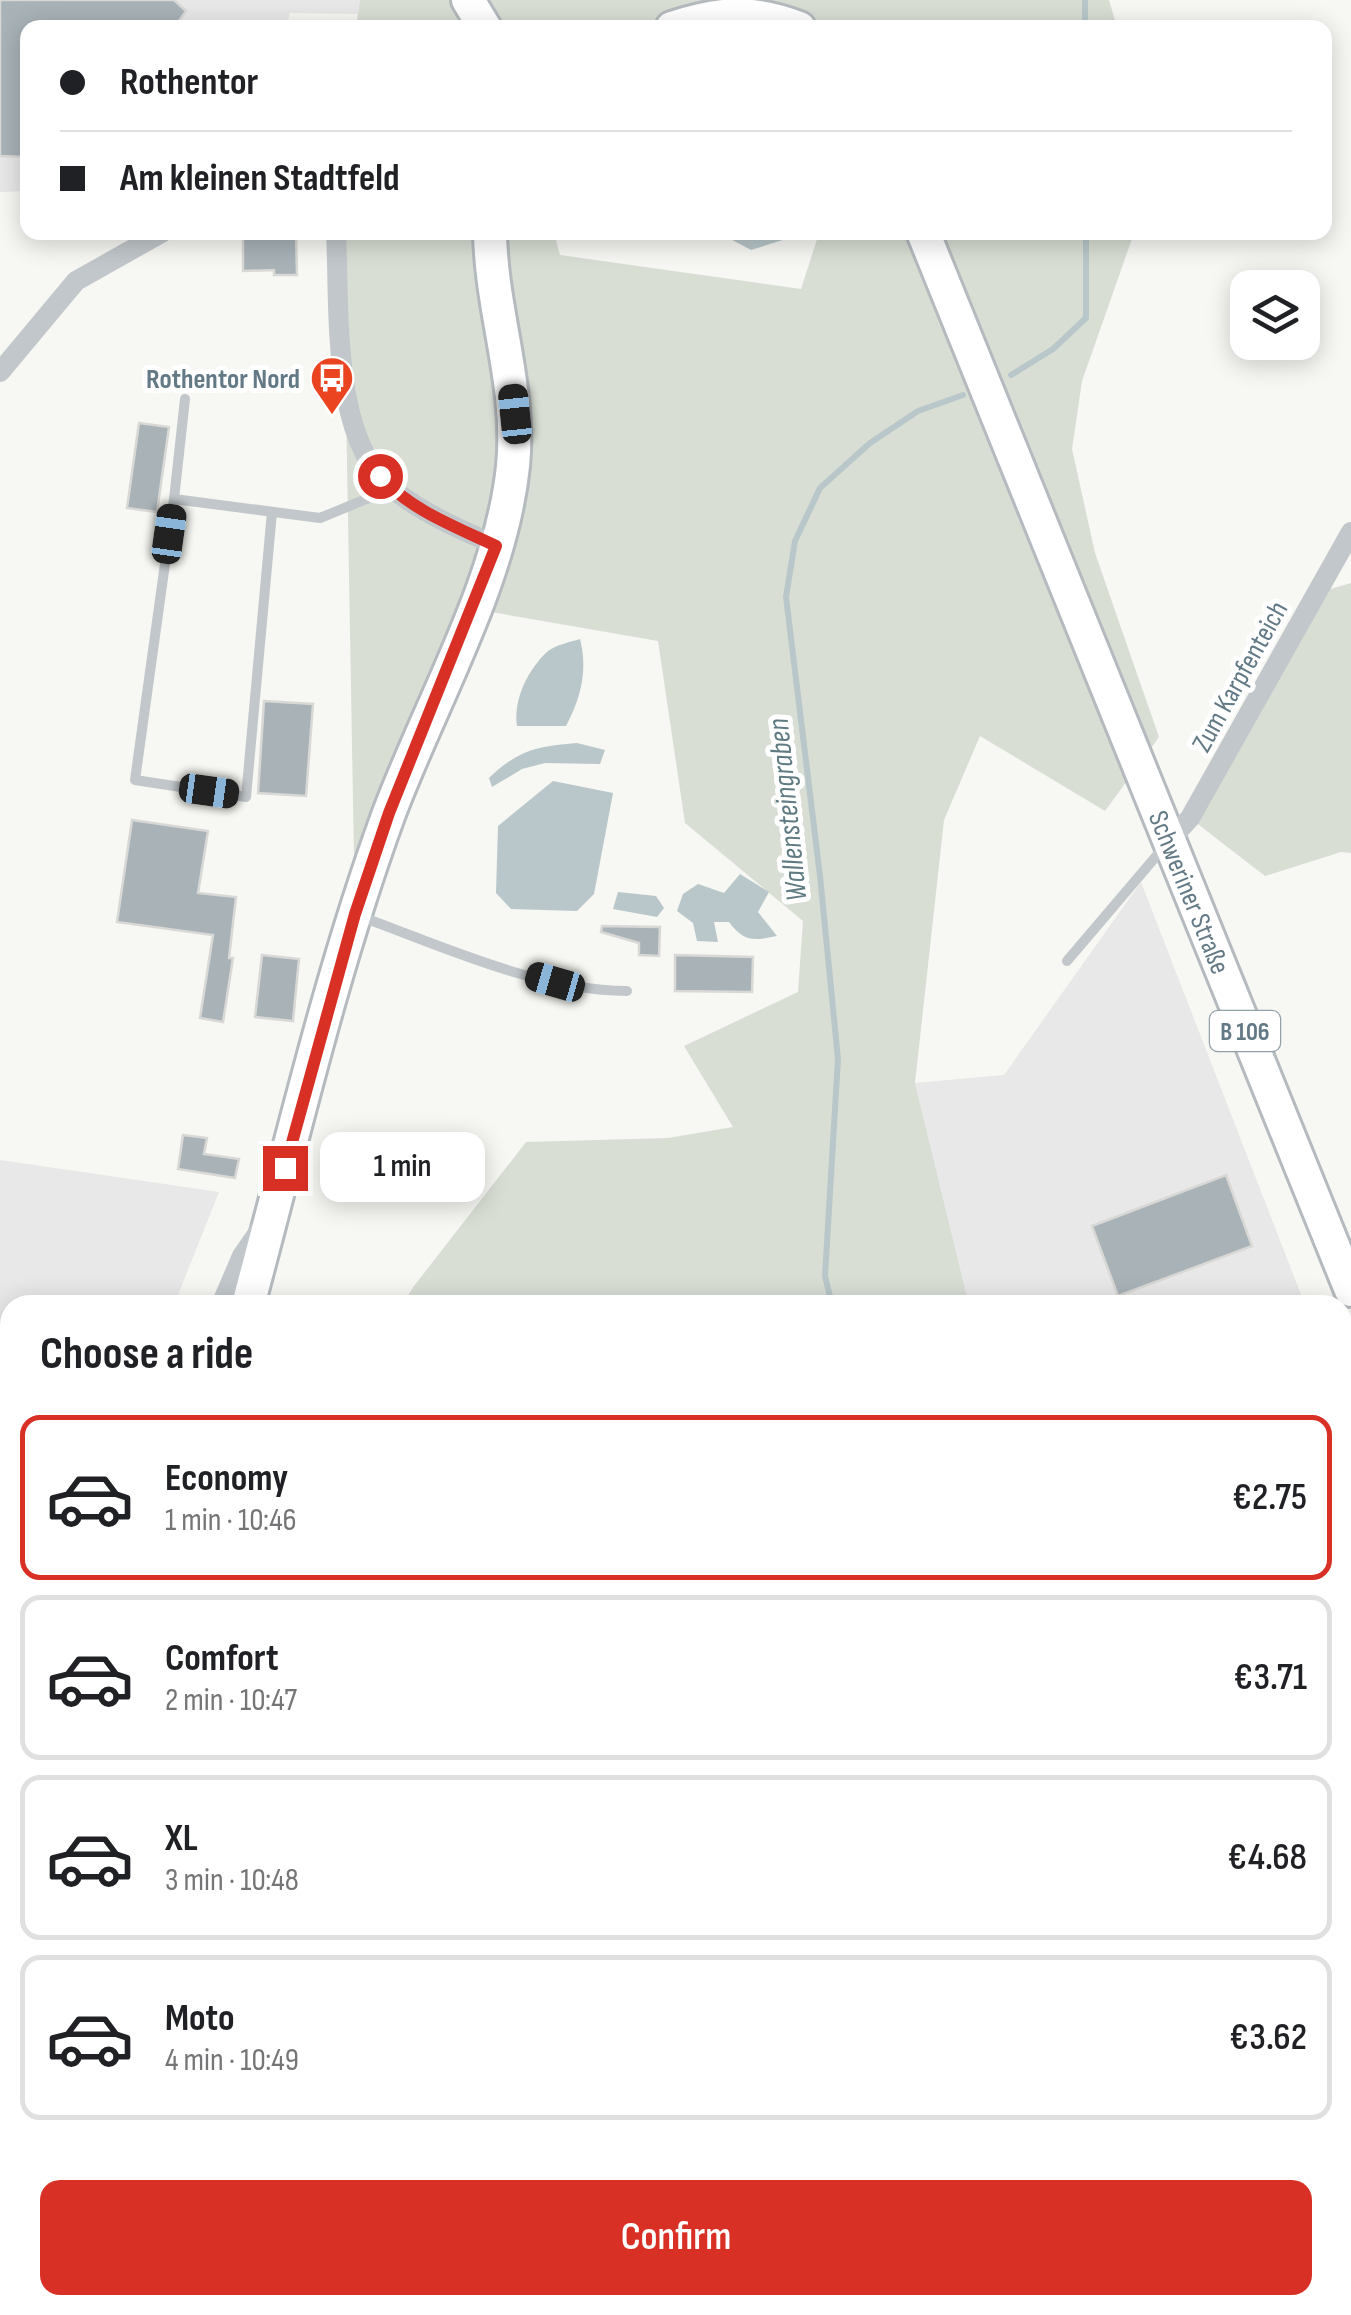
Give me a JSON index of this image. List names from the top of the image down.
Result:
{
  "streets": {
    "main road": ["Schweriner Straße", "B 106"],
    "street": ["Zum Karpfenteich"]
  },
  "crossings": [
    ["Zum Karpfenteich", "Schweriner Straße"]
  ],
  "water": ["Wallensteingraben"],
  "places": {
    "bus stop": ["Rothentor Nord"]
  },
  "page": {
    "banner": ["Rothentor", "Am kleinen Stadtfeld"],
    "bubble": "1 min",
    "heading": "Choose a ride",
    "list": [
      {
        "name": "Economy",
        "note": "1 min · 10:46",
        "value": "€2.75"
      },
      {
        "name": "Comfort",
        "note": "2 min · 10:47",
        "value": "€3.71"
      },
      {
        "name": "XL",
        "note": "3 min · 10:48",
        "value": "€4.68"
      },
      {
        "name": "Moto",
        "note": "4 min · 10:49",
        "value": "€3.62"
      }
    ],
    "buttons": "Confirm"
  }
}
